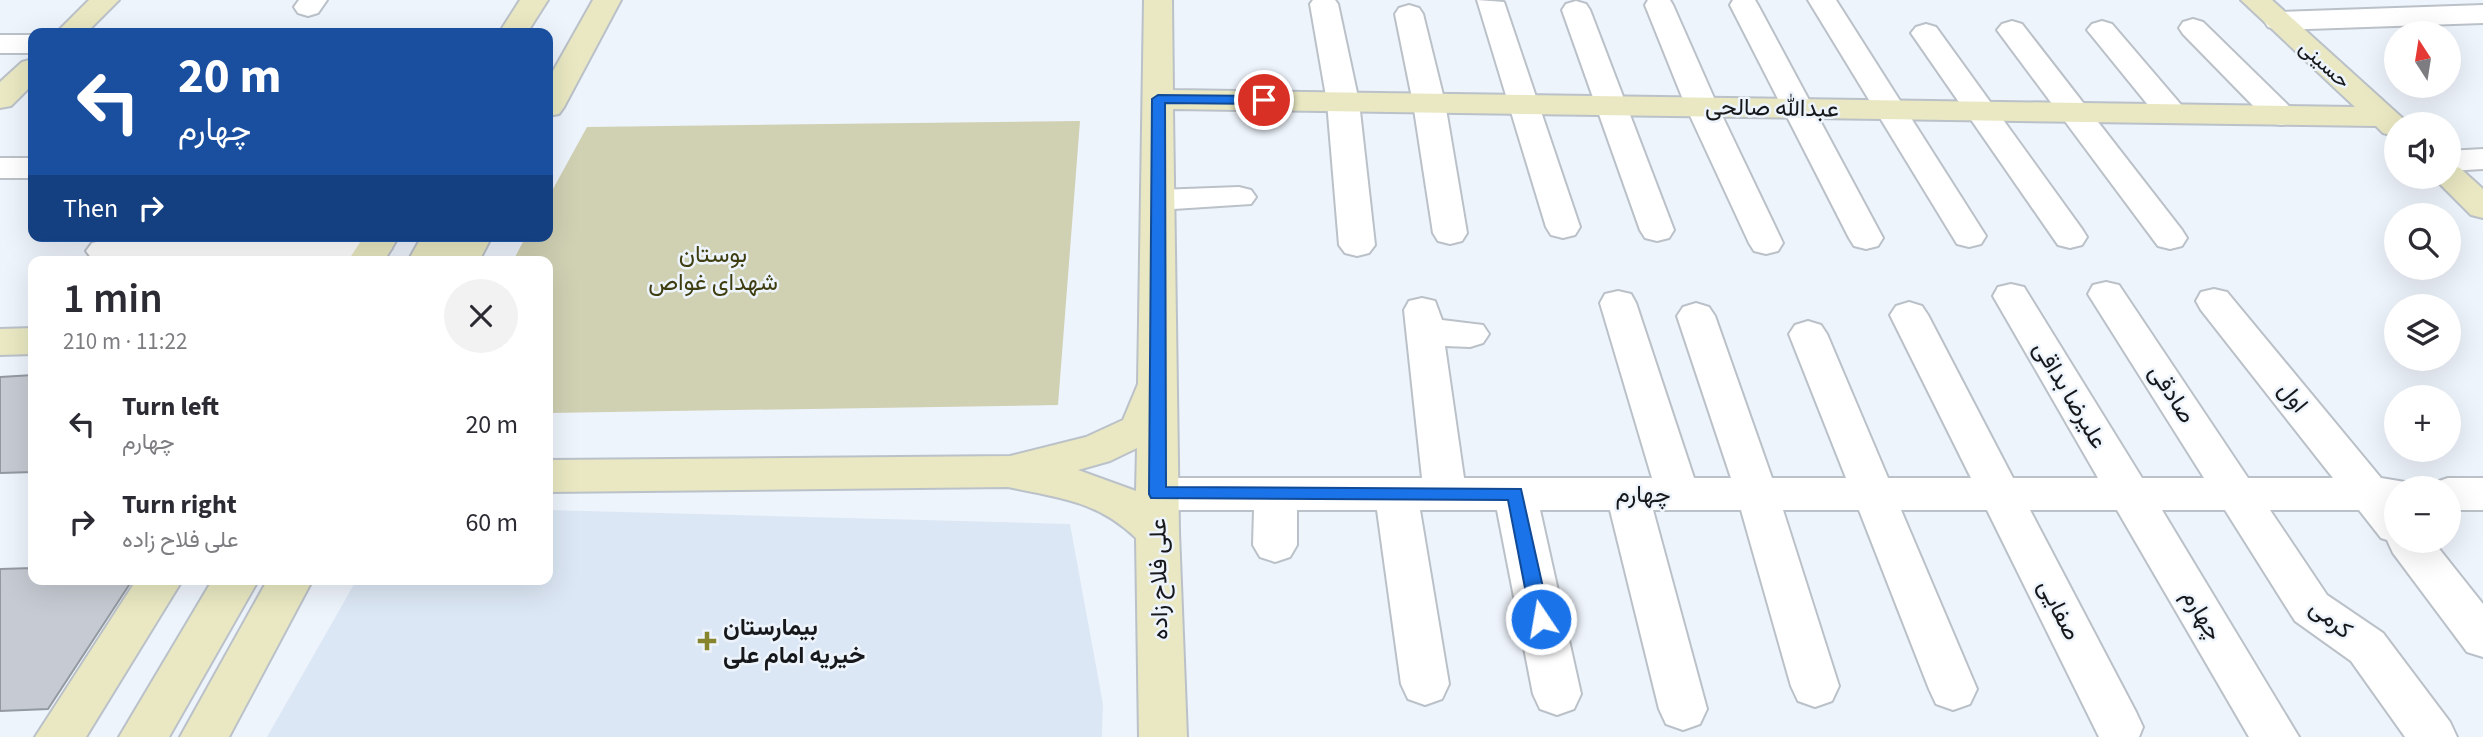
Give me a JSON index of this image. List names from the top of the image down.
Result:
{
  "streets": {
    "street": [
      "حسینی",
      "عبدالله صالحی",
      "صادقی",
      "علیرضا بداقی",
      "اول",
      "چهارم",
      "علی فلاح زاده",
      "صفایی",
      "کرمی"
    ]
  },
  "crossings": [
    ["عبدالله صالحی", "علی فلاح زاده"],
    ["صادقی", "چهارم"],
    ["صادقی", "کرمی"],
    ["علیرضا بداقی", "چهارم"],
    ["چهارم", "علی فلاح زاده"],
    ["چهارم", "صفایی"],
    ["چهارم", "کرمی"]
  ],
  "parks": ["بوستان شهدای غواص"],
  "places": {
    "health": ["بیمارستان خیریه امام علی"]
  },
  "north": "top",
  "page": {
    "map_buttons": ["+", "−"],
    "turn": ["20 m", "چهارم"],
    "then": "Then",
    "heading": ["1 min", "210 m · 11:22"],
    "list": [
      {
        "name": "Turn left",
        "note": "چهارم",
        "value": "20 m"
      },
      {
        "name": "Turn right",
        "note": "علی فلاح زاده",
        "value": "60 m"
      }
    ]
  }
}
